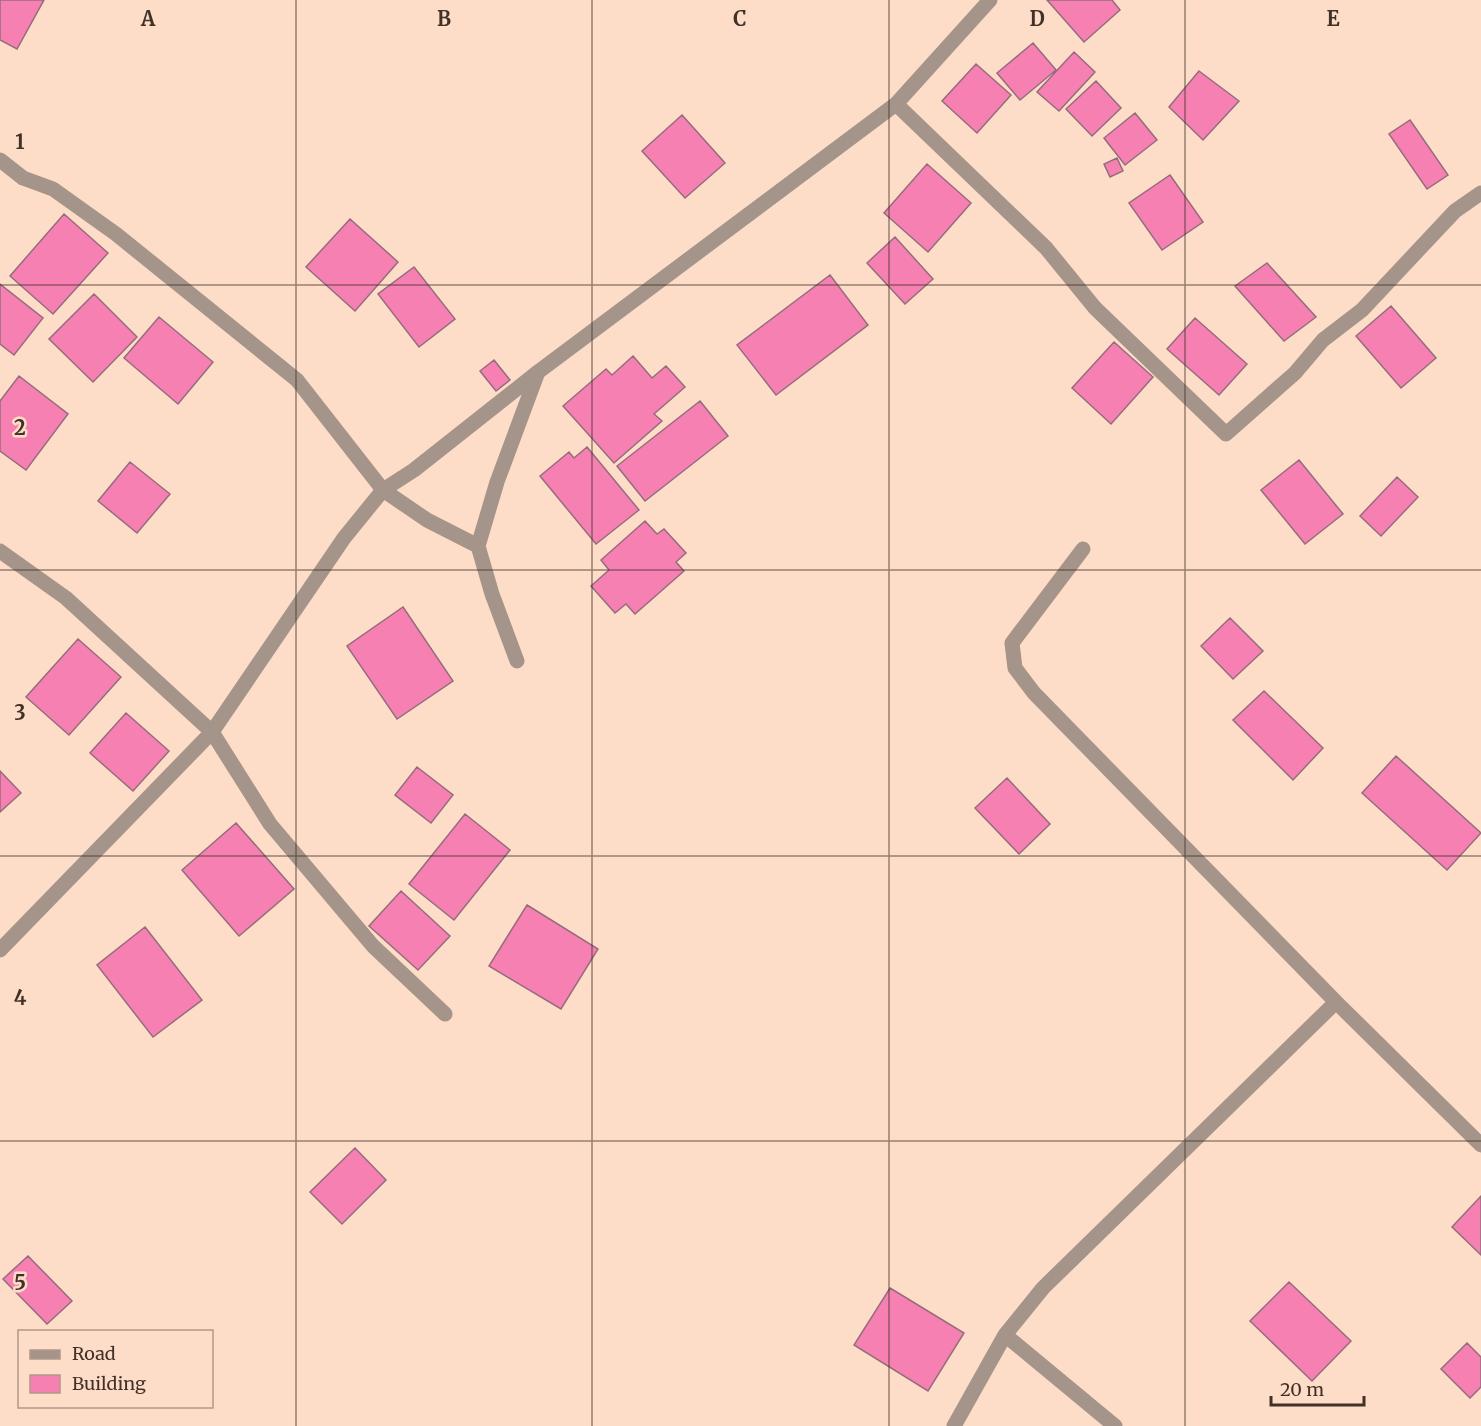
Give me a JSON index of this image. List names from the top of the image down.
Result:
{
  "legend": ["Road", "Building"],
  "scale_bar": "20 m",
  "grid": {
    "columns": [
      "A",
      "B",
      "C",
      "D",
      "E"
    ],
    "rows": [
      "1",
      "2",
      "3",
      "4",
      "5"
    ]
  }
}
